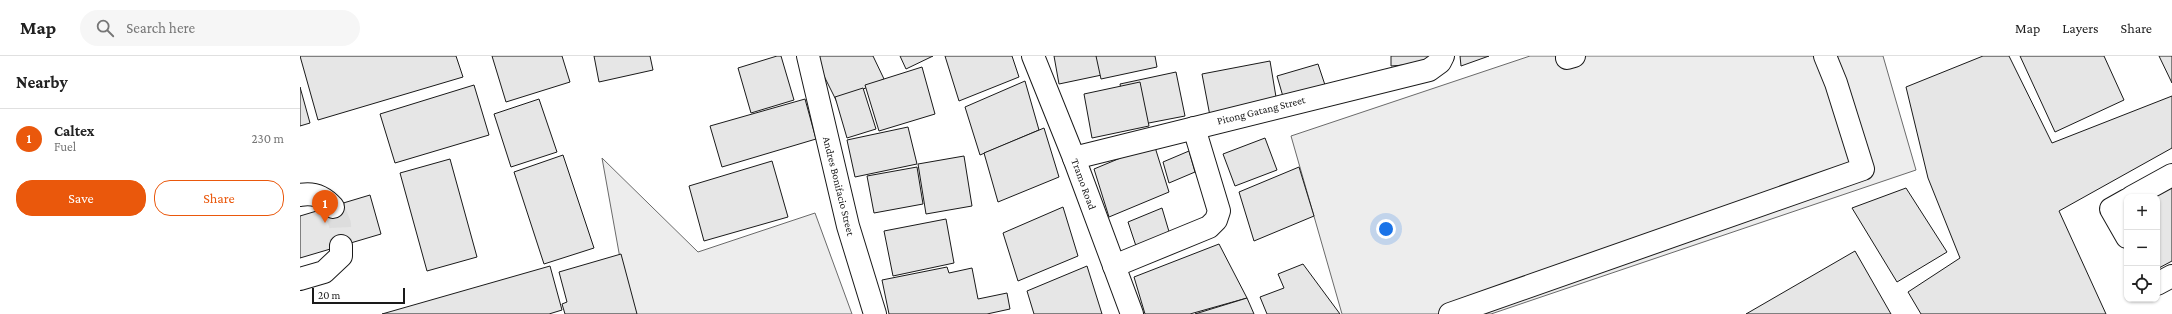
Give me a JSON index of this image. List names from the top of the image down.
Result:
{
  "streets": {
    "street": ["Pitong Gatang Street", "Tramo Road", "Andres Bonifacio Street"]
  },
  "crossings": [
    ["Pitong Gatang Street", "Tramo Road"]
  ],
  "scale_bar": "20 m",
  "page": {
    "header": "Map",
    "search": "Search here",
    "nav": ["Map", "Layers", "Share"],
    "heading": "Nearby",
    "list": [
      {
        "mark": "1",
        "name": "Caltex",
        "note": "Fuel",
        "value": "230 m"
      }
    ],
    "buttons": ["Save", "Share"],
    "pins": "1",
    "map_buttons": ["+", "−"],
    "scale": "20 m"
  }
}
